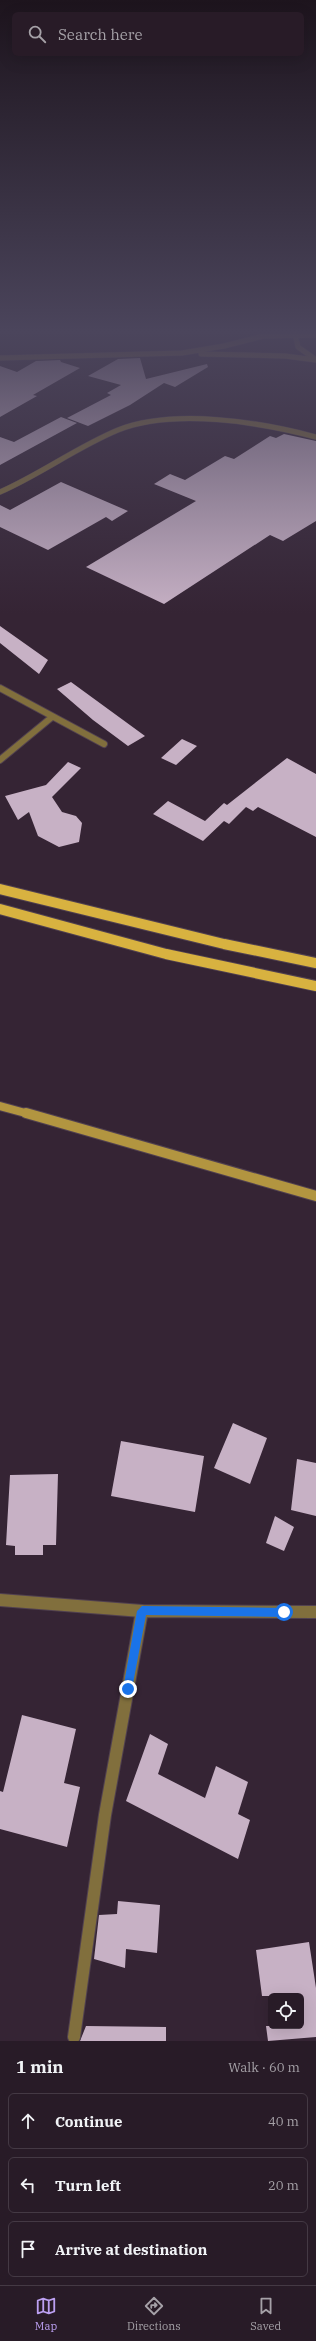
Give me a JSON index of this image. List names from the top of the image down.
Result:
{
  "page": {
    "search": "Search here",
    "heading": ["1 min", "Walk · 60 m"],
    "list": [
      ["Continue", "40 m"],
      ["Turn left", "20 m"],
      "Arrive at destination"
    ],
    "nav": ["Map", "Directions", "Saved"]
  }
}
